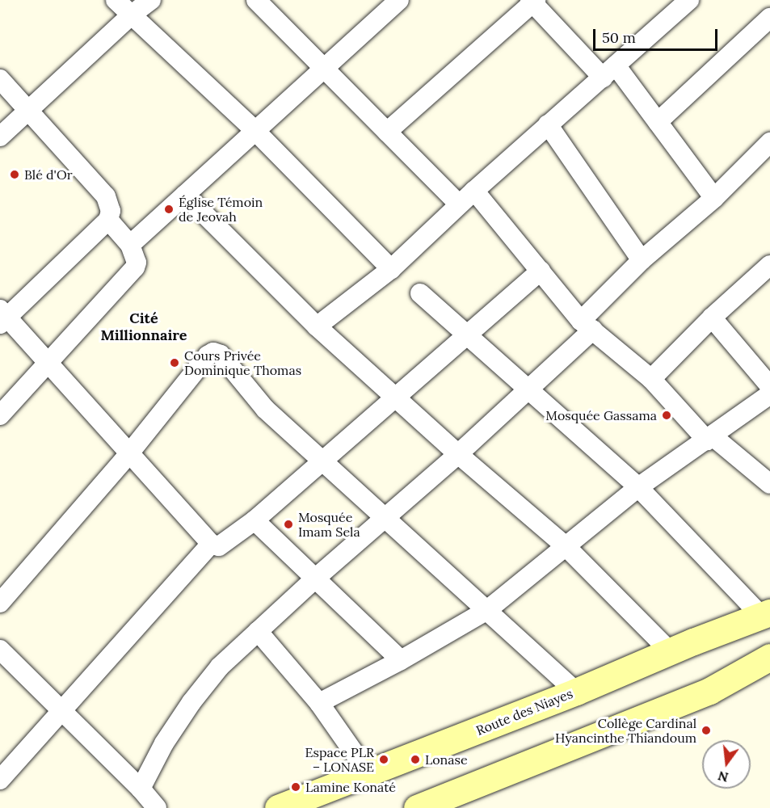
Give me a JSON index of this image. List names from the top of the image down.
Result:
{
  "streets": {
    "main road": ["Route des Niayes"]
  },
  "districts": ["Cité Millionnaire"],
  "places": [
    "Blé d'Or",
    "Église Témoin de Jeovah",
    "Cours Privée Dominique Thomas",
    "Mosquée Gassama",
    "Mosquée Imam Sela",
    "Collège Cardinal Hyancinthe Thiandoum",
    "Espace PLR – LONASE",
    "Lonase",
    "Lamine Konaté"
  ],
  "scale_bar": "50 m",
  "north": "bottom"
}
